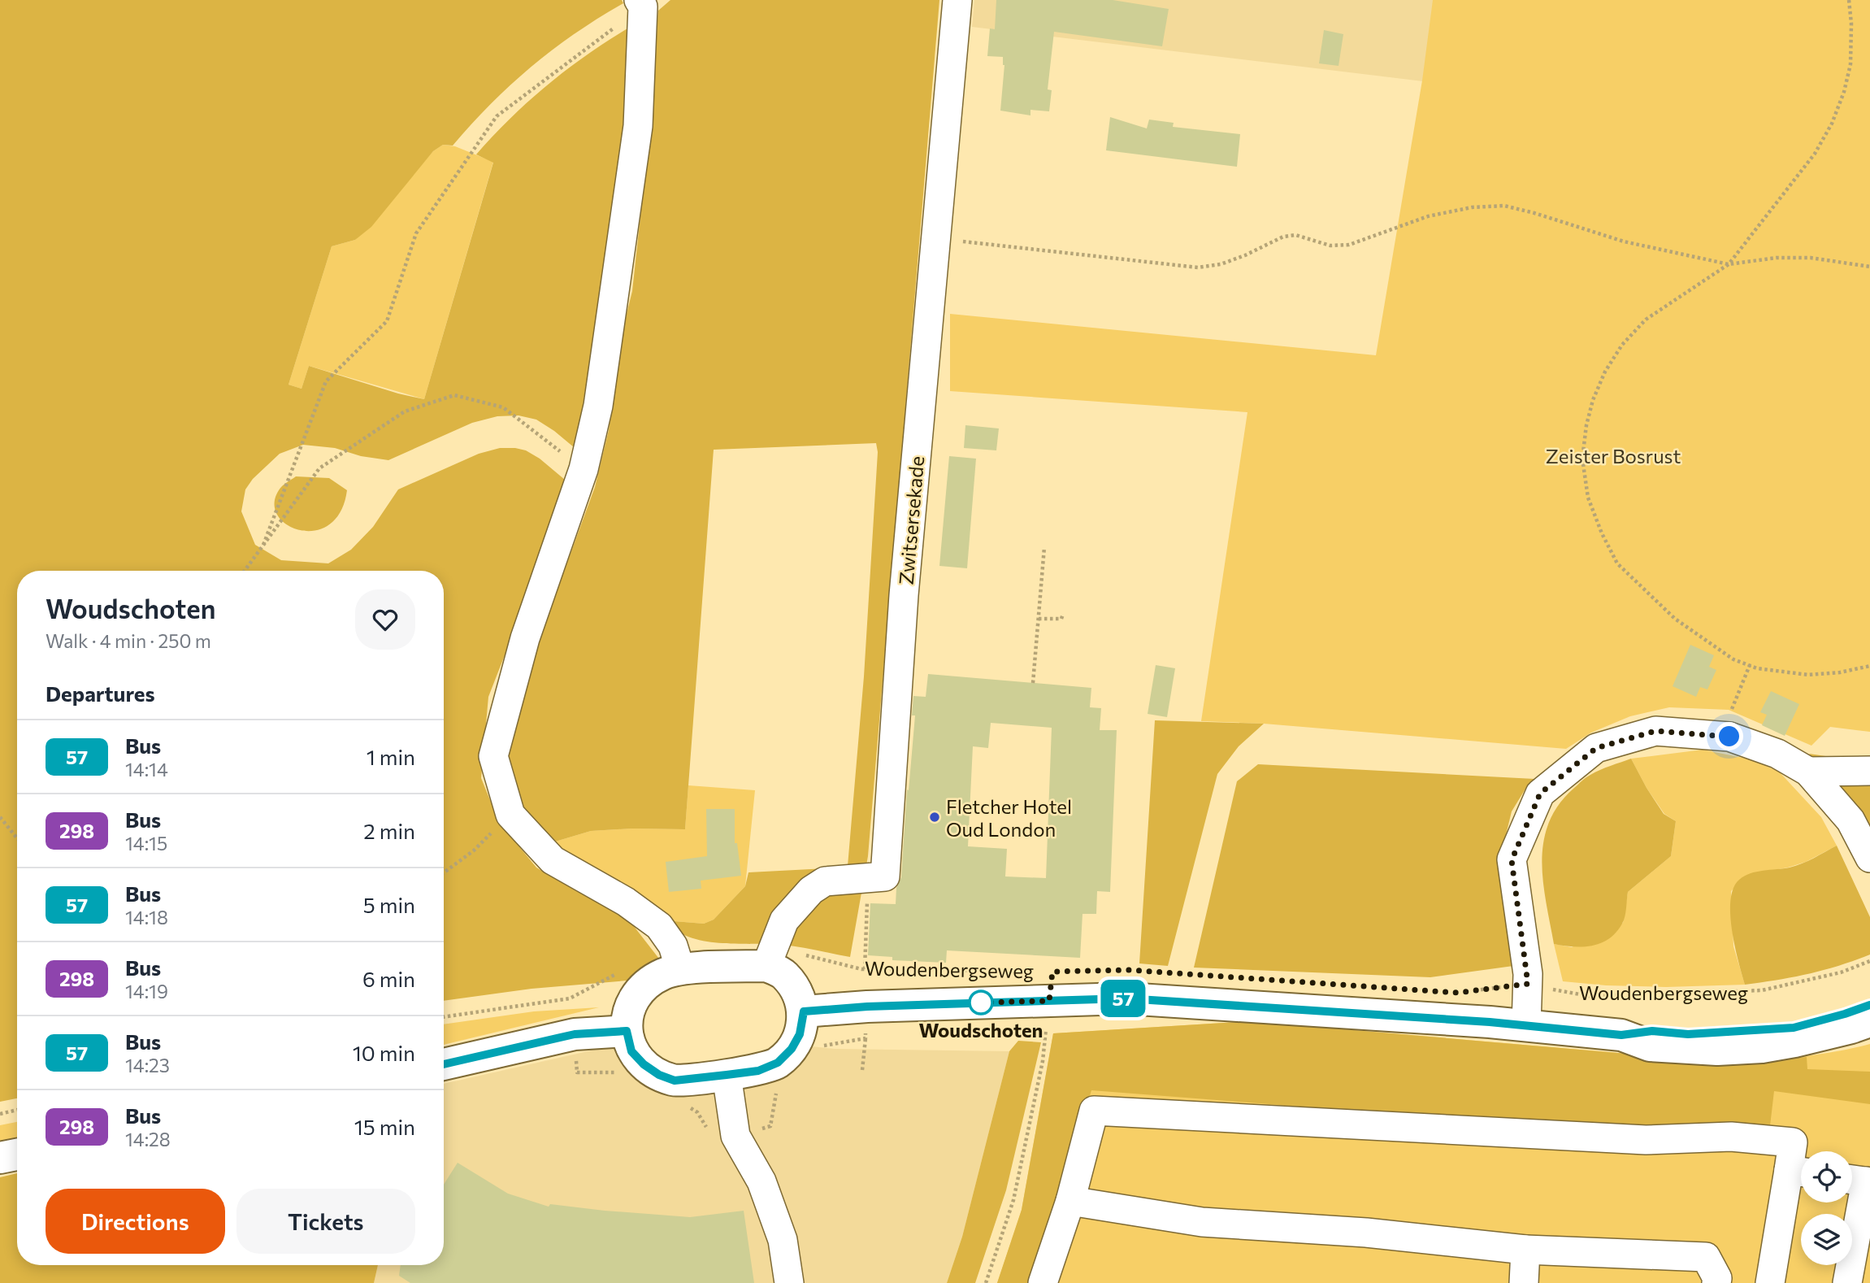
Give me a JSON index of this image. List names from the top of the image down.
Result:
{
  "streets": {
    "main road": ["Woudenbergseweg"],
    "street": ["Zwitsersekade"]
  },
  "parks": ["Zeister Bosrust"],
  "places": ["Fletcher Hotel Oud London", "Woudschoten"],
  "lines": ["bus line 57"],
  "page": {
    "on_map": "57",
    "heading": [
      ["Woudschoten", "Walk · 4 min · 250 m"],
      "Departures"
    ],
    "list": [
      {
        "mark": "57",
        "name": "Bus",
        "note": "14:14",
        "value": "1 min"
      },
      {
        "mark": "298",
        "name": "Bus",
        "note": "14:15",
        "value": "2 min"
      },
      {
        "mark": "57",
        "name": "Bus",
        "note": "14:18",
        "value": "5 min"
      },
      {
        "mark": "298",
        "name": "Bus",
        "note": "14:19",
        "value": "6 min"
      },
      {
        "mark": "57",
        "name": "Bus",
        "note": "14:23",
        "value": "10 min"
      },
      {
        "mark": "298",
        "name": "Bus",
        "note": "14:28",
        "value": "15 min"
      }
    ],
    "buttons": ["Directions", "Tickets"]
  }
}
